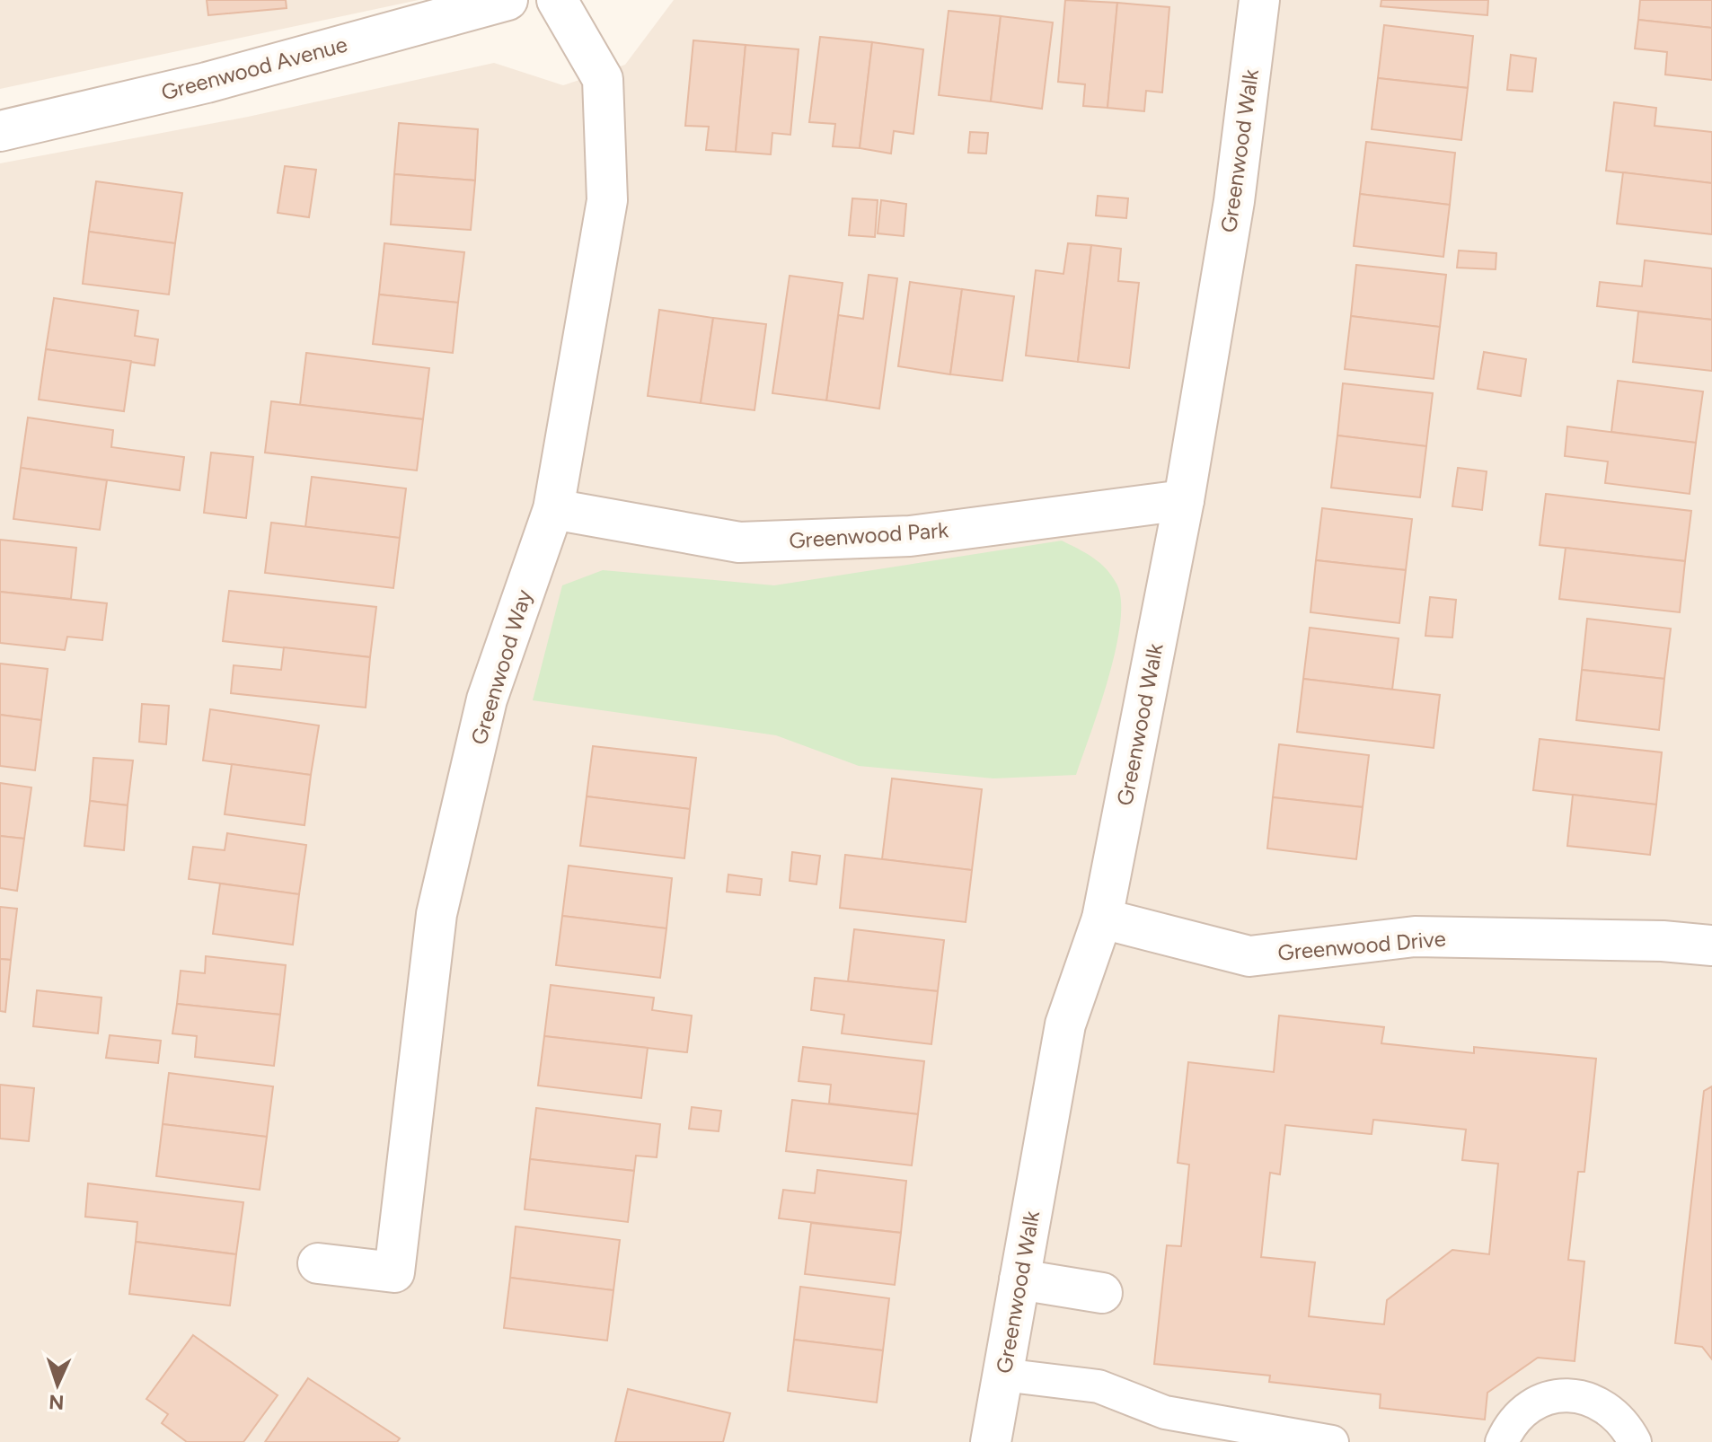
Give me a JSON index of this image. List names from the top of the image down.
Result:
{
  "streets": {
    "street": [
      "Greenwood Avenue",
      "Greenwood Walk",
      "Greenwood Park",
      "Greenwood Way",
      "Greenwood Drive"
    ]
  },
  "crossings": [
    ["Greenwood Walk", "Greenwood Park"],
    ["Greenwood Walk", "Greenwood Drive"],
    ["Greenwood Park", "Greenwood Way"]
  ],
  "north": "bottom"
}
